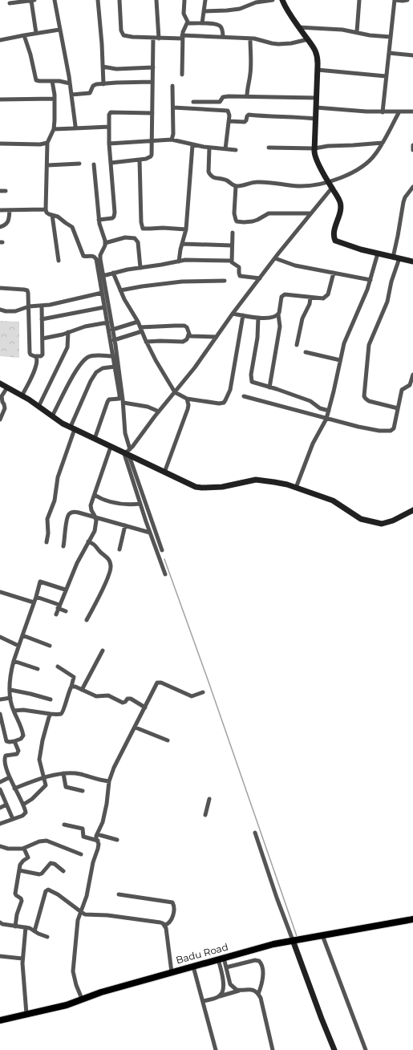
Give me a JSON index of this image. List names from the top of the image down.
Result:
{
  "streets": {
    "main road": ["Badu Road"]
  }
}
